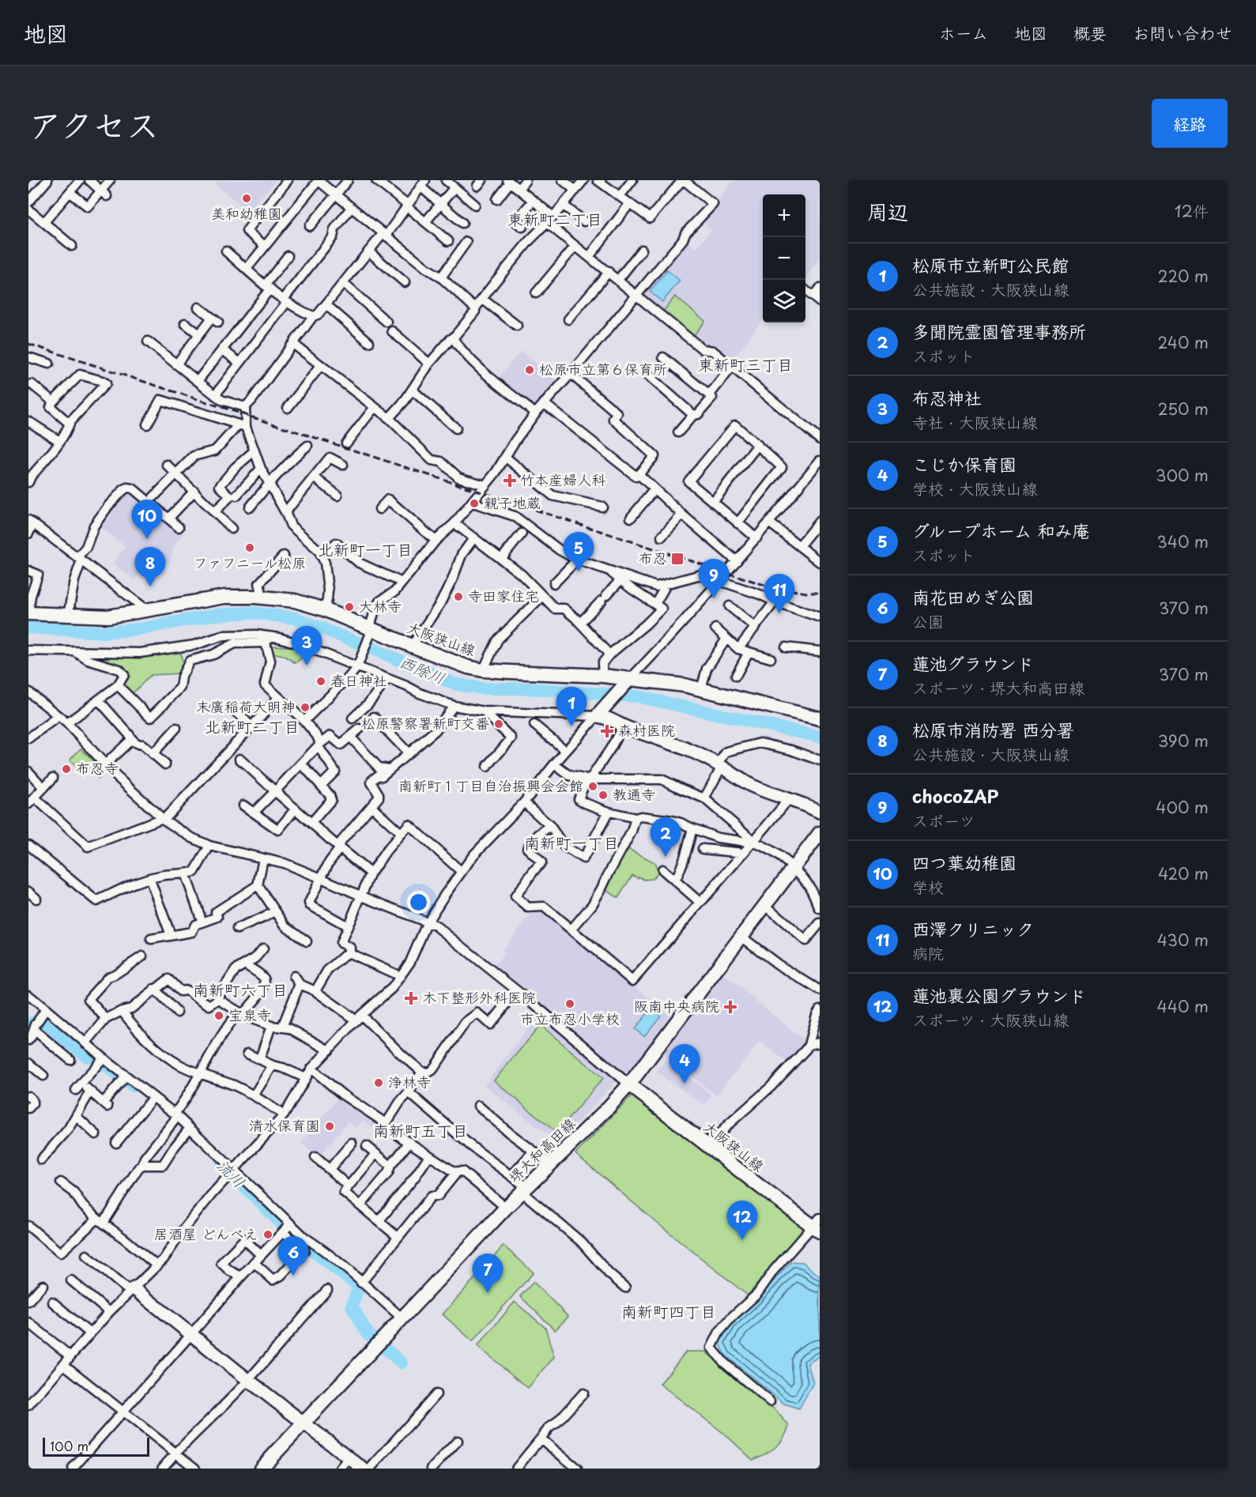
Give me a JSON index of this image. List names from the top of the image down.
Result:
{
  "streets": {
    "main road": ["大阪狭山線", "堺大和高田線"]
  },
  "crossings": [
    ["大阪狭山線", "堺大和高田線"]
  ],
  "districts": [
    "東新町二丁目",
    "東新町三丁目",
    "北新町一丁目",
    "北新町二丁目",
    "南新町一丁目",
    "南新町六丁目",
    "南新町五丁目",
    "南新町四丁目"
  ],
  "water": ["西除川", "流川"],
  "places": {
    "other": [
      "美和幼稚園",
      "松原市立第６保育所",
      "親子地蔵",
      "ファフニール松原",
      "寺田家住宅",
      "大林寺",
      "春日神社",
      "末廣稲荷大明神",
      "松原警察署新町交番",
      "布忍寺",
      "南新町１丁目自治振興会会館",
      "教通寺",
      "市立布忍小学校",
      "宝泉寺",
      "浄林寺",
      "清水保育園",
      "居酒屋 どんべえ"
    ],
    "health": [
      "竹本産婦人科",
      "森村医院",
      "木下整形外科医院",
      "阪南中央病院"
    ],
    "transit": ["布忍"]
  },
  "scale_bar": "100 m",
  "page": {
    "header": "地図",
    "nav": [
      "ホーム",
      "地図",
      "概要",
      "お問い合わせ"
    ],
    "title": "アクセス",
    "buttons": "経路",
    "heading": ["周辺", "12件"],
    "map_buttons": ["+", "−"],
    "list": [
      {
        "mark": "1",
        "name": "松原市立新町公民館",
        "note": "公共施設 · 大阪狭山線",
        "value": "220 m"
      },
      {
        "mark": "2",
        "name": "多聞院霊園管理事務所",
        "note": "スポット",
        "value": "240 m"
      },
      {
        "mark": "3",
        "name": "布忍神社",
        "note": "寺社 · 大阪狭山線",
        "value": "250 m"
      },
      {
        "mark": "4",
        "name": "こじか保育園",
        "note": "学校 · 大阪狭山線",
        "value": "300 m"
      },
      {
        "mark": "5",
        "name": "グループホーム 和み庵",
        "note": "スポット",
        "value": "340 m"
      },
      {
        "mark": "6",
        "name": "南花田めぎ公園",
        "note": "公園",
        "value": "370 m"
      },
      {
        "mark": "7",
        "name": "蓮池グラウンド",
        "note": "スポーツ · 堺大和高田線",
        "value": "370 m"
      },
      {
        "mark": "8",
        "name": "松原市消防署 西分署",
        "note": "公共施設 · 大阪狭山線",
        "value": "390 m"
      },
      {
        "mark": "9",
        "name": "chocoZAP",
        "note": "スポーツ",
        "value": "400 m"
      },
      {
        "mark": "10",
        "name": "四つ葉幼稚園",
        "note": "学校",
        "value": "420 m"
      },
      {
        "mark": "11",
        "name": "西澤クリニック",
        "note": "病院",
        "value": "430 m"
      },
      {
        "mark": "12",
        "name": "蓮池裏公園グラウンド",
        "note": "スポーツ · 大阪狭山線",
        "value": "440 m"
      }
    ],
    "pins": [
      "10",
      "5",
      "8",
      "9",
      "11",
      "3",
      "1",
      "2",
      "4",
      "12",
      "6",
      "7"
    ],
    "scale": "100 m"
  }
}
